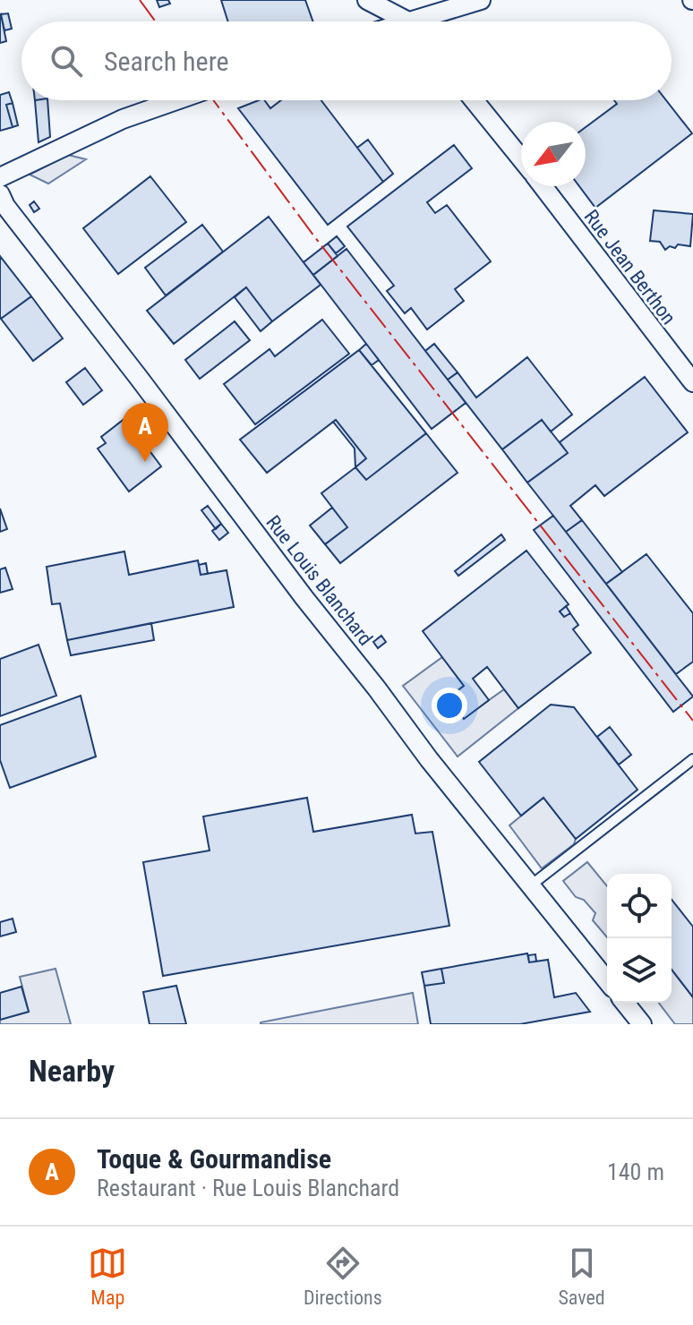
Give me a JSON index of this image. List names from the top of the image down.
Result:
{
  "streets": {
    "street": ["Rue Jean Berthon", "Rue Louis Blanchard"]
  },
  "north": "bottom left",
  "page": {
    "search": "Search here",
    "pins": "A",
    "heading": "Nearby",
    "list": [
      {
        "mark": "A",
        "name": "Toque & Gourmandise",
        "note": "Restaurant · Rue Louis Blanchard",
        "value": "140 m"
      }
    ],
    "nav": ["Map", "Directions", "Saved"]
  }
}
